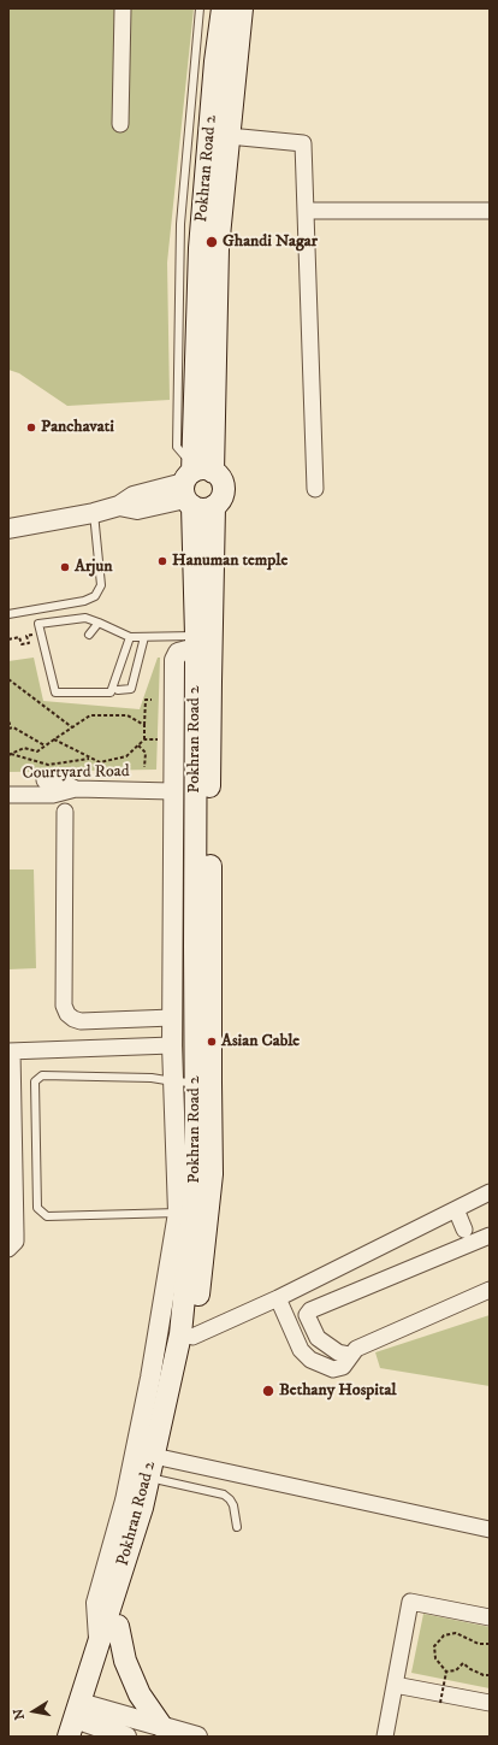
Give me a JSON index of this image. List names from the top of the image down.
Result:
{
  "streets": {
    "main road": ["Pokhran Road 2"],
    "street": ["Courtyard Road"]
  },
  "places": [
    "Ghandi Nagar",
    "Panchavati",
    "Hanuman temple",
    "Arjun",
    "Asian Cable",
    "Bethany Hospital"
  ],
  "north": "left"
}
